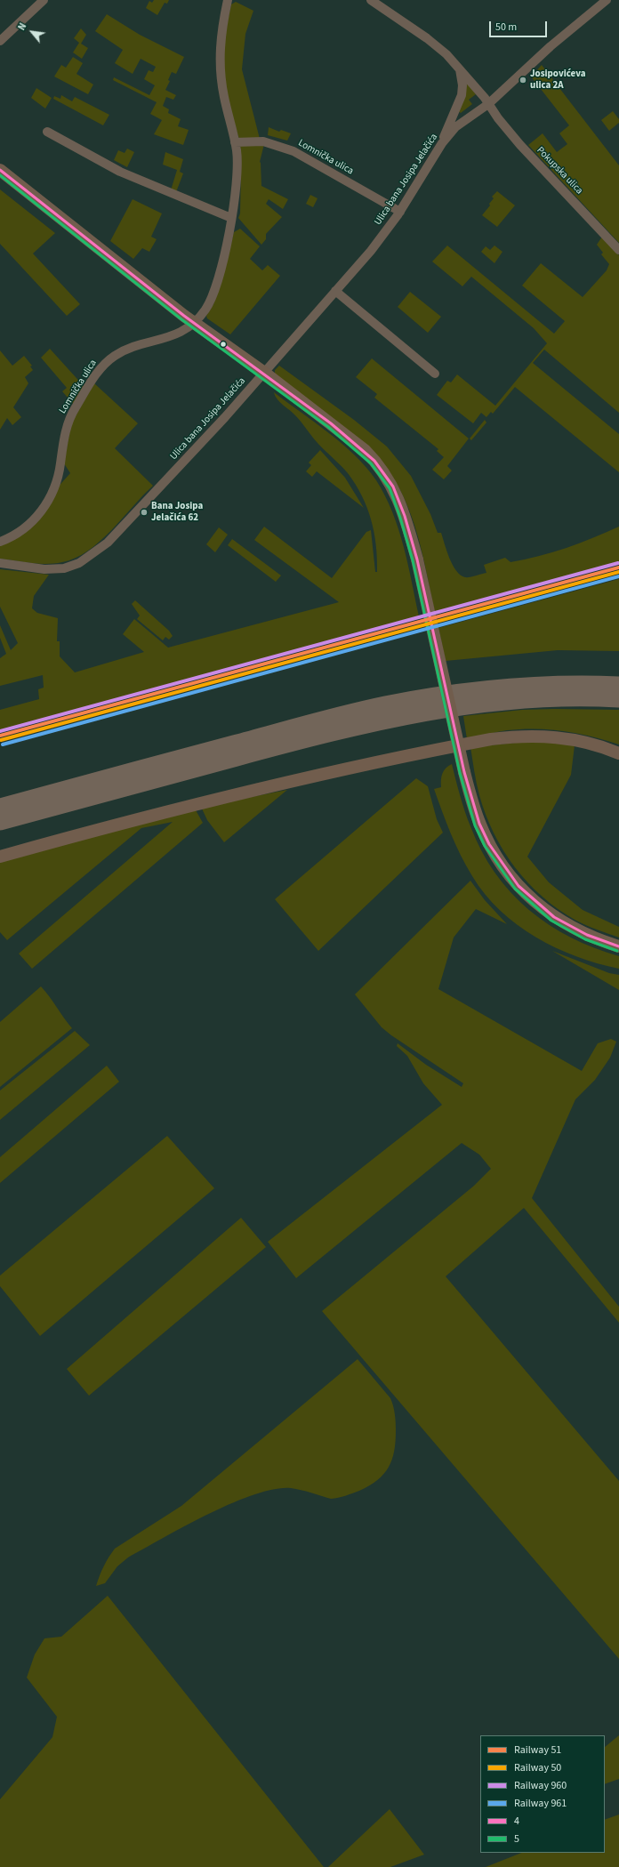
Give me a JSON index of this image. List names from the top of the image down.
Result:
{
  "streets": {
    "street": ["Lomnička ulica", "Pokupska ulica", "Ulica bana Josipa Jelačića"]
  },
  "crossings": [
    ["Lomnička ulica", "Ulica bana Josipa Jelačića"],
    ["Pokupska ulica", "Ulica bana Josipa Jelačića"]
  ],
  "places": ["Josipovićeva ulica 2A", "Bana Josipa Jelačića 62"],
  "lines": [
    "transit line 4",
    "transit line 5",
    "rail line 960",
    "rail line 51",
    "rail line 50",
    "rail line 961"
  ],
  "legend": [
    "Railway 51",
    "Railway 50",
    "Railway 960",
    "Railway 961",
    "4",
    "5"
  ],
  "scale_bar": "50 m",
  "north": "top left"
}
